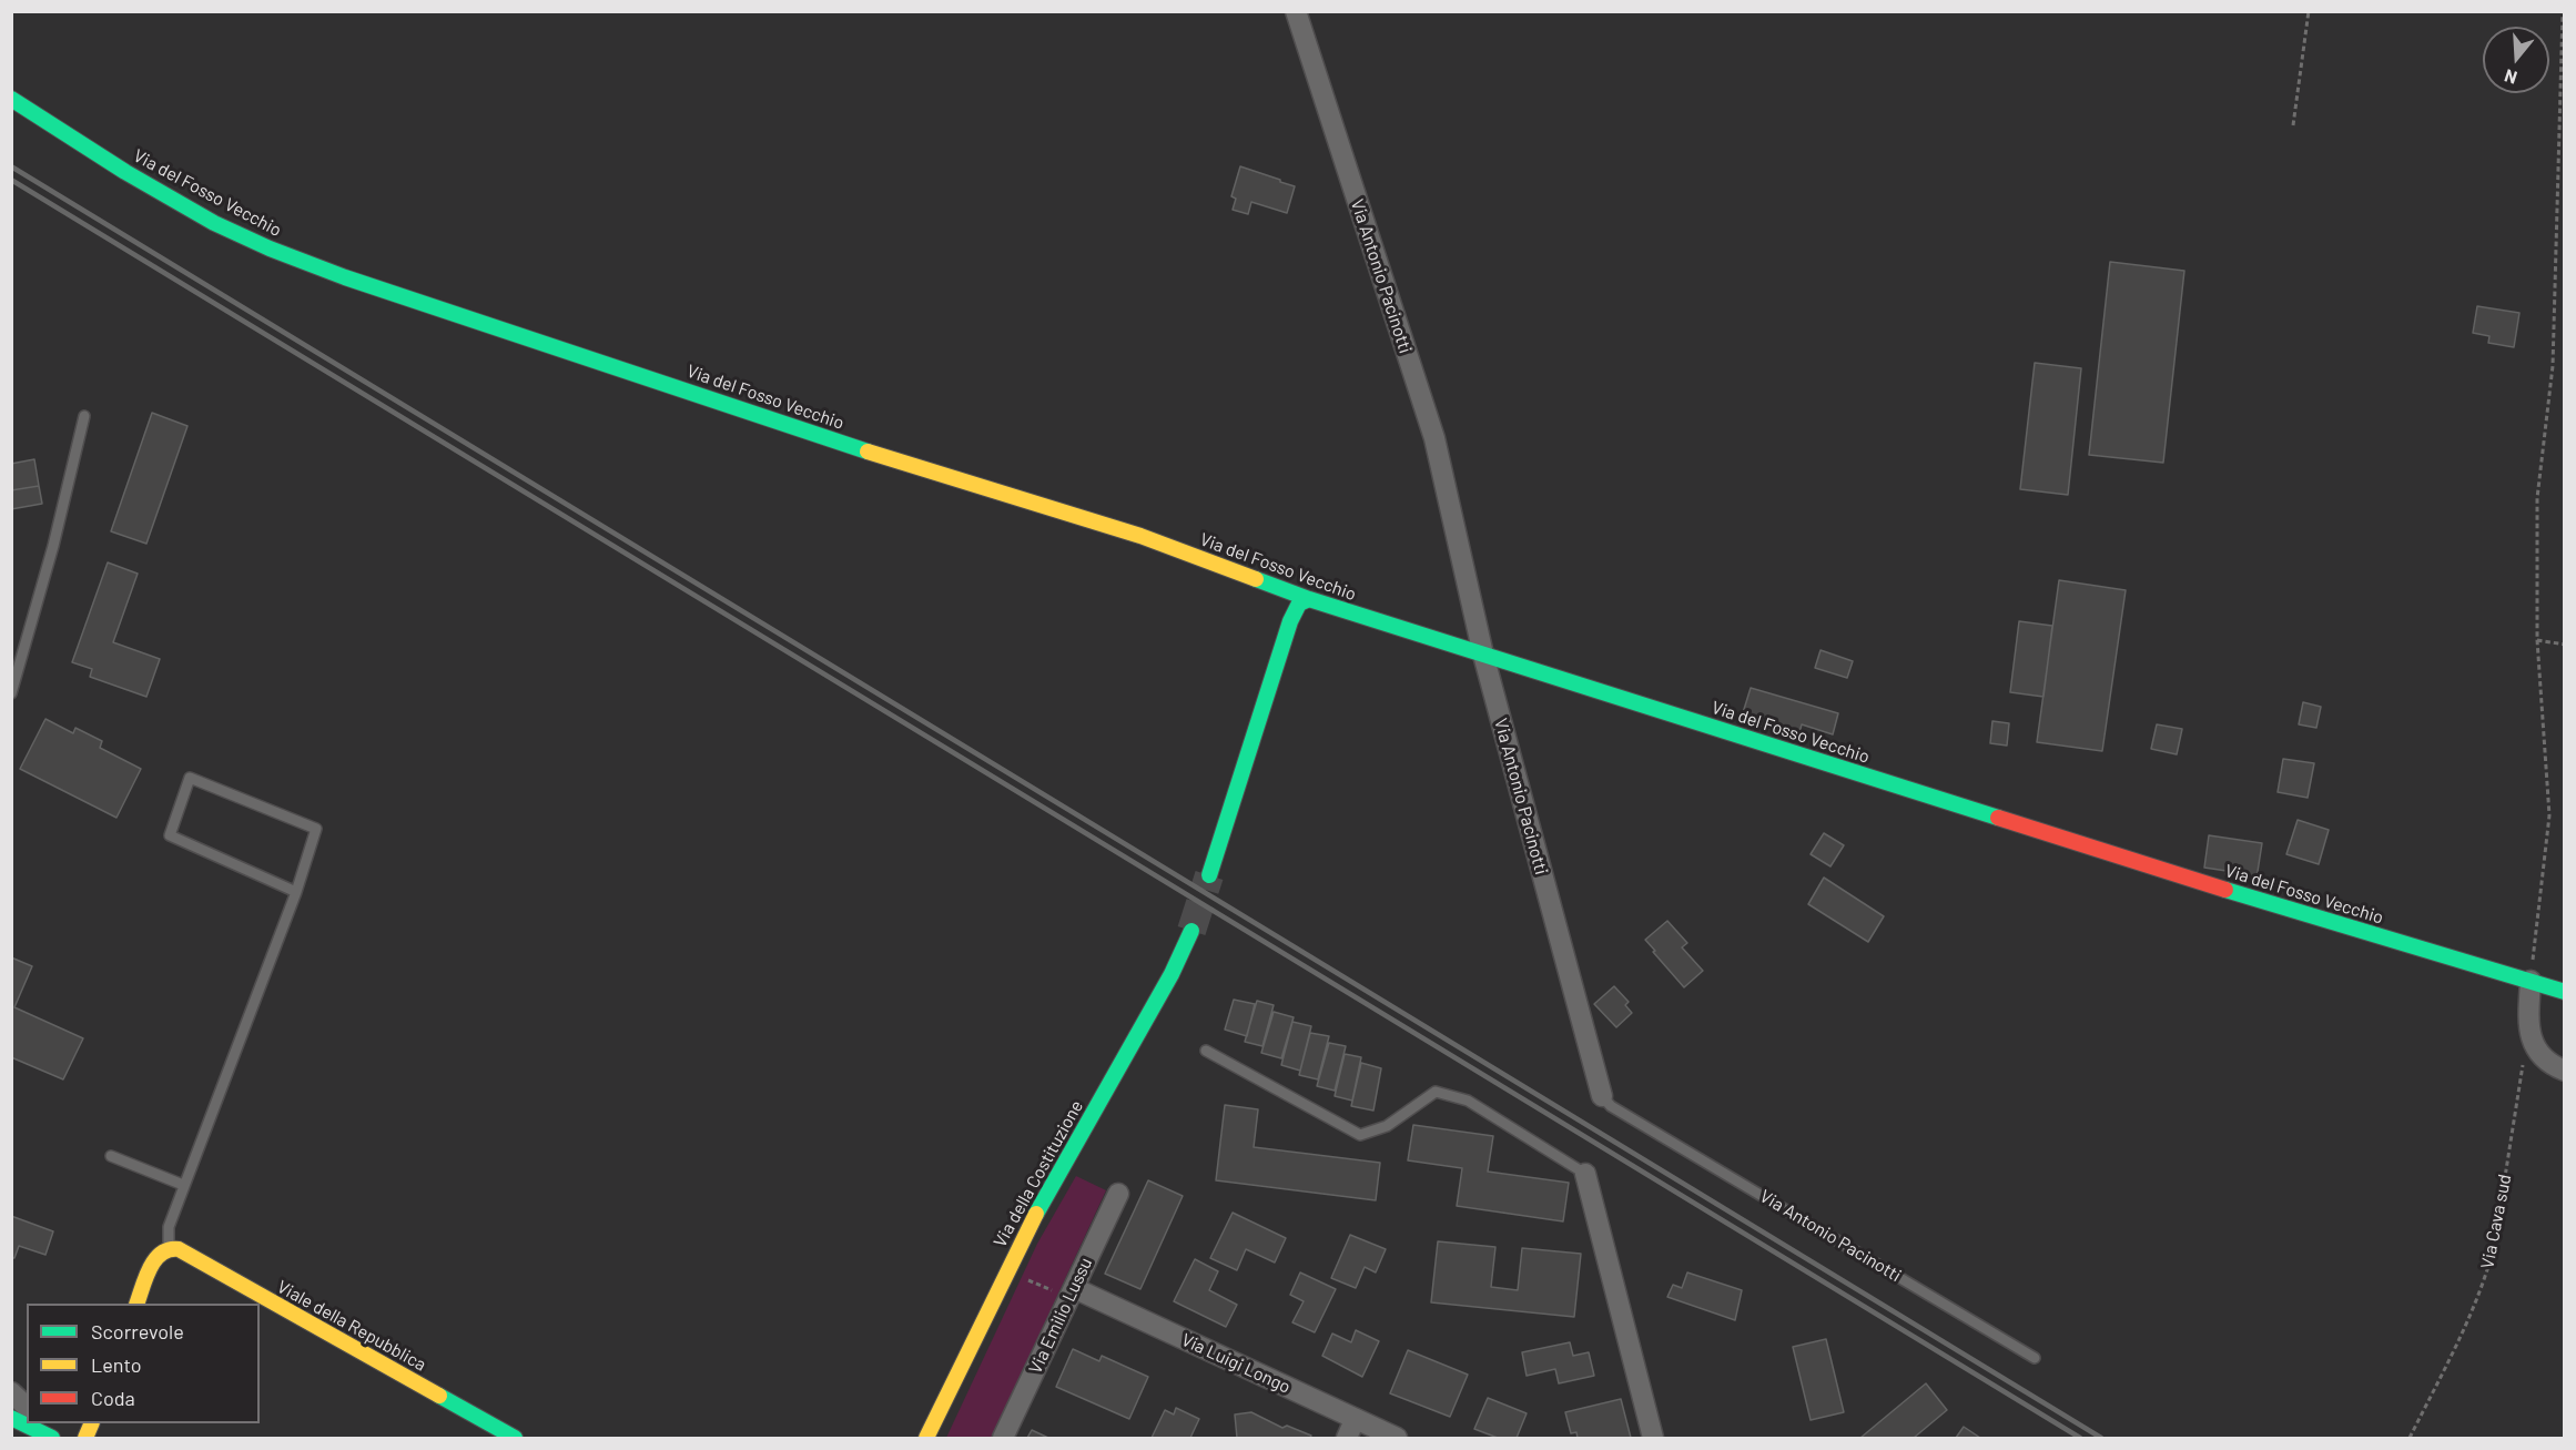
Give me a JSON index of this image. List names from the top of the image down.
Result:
{
  "streets": {
    "street": [
      "Via del Fosso Vecchio",
      "Via Antonio Pacinotti",
      "Via della Costituzione",
      "Via Emilio Lussu",
      "Viale della Repubblica",
      "Via Luigi Longo"
    ],
    "path": ["Via Cava sud"]
  },
  "crossings": [
    ["Via del Fosso Vecchio", "Via Antonio Pacinotti"],
    ["Via Emilio Lussu", "Via Luigi Longo"]
  ],
  "legend": ["Scorrevole", "Lento", "Coda"],
  "north": "bottom"
}
